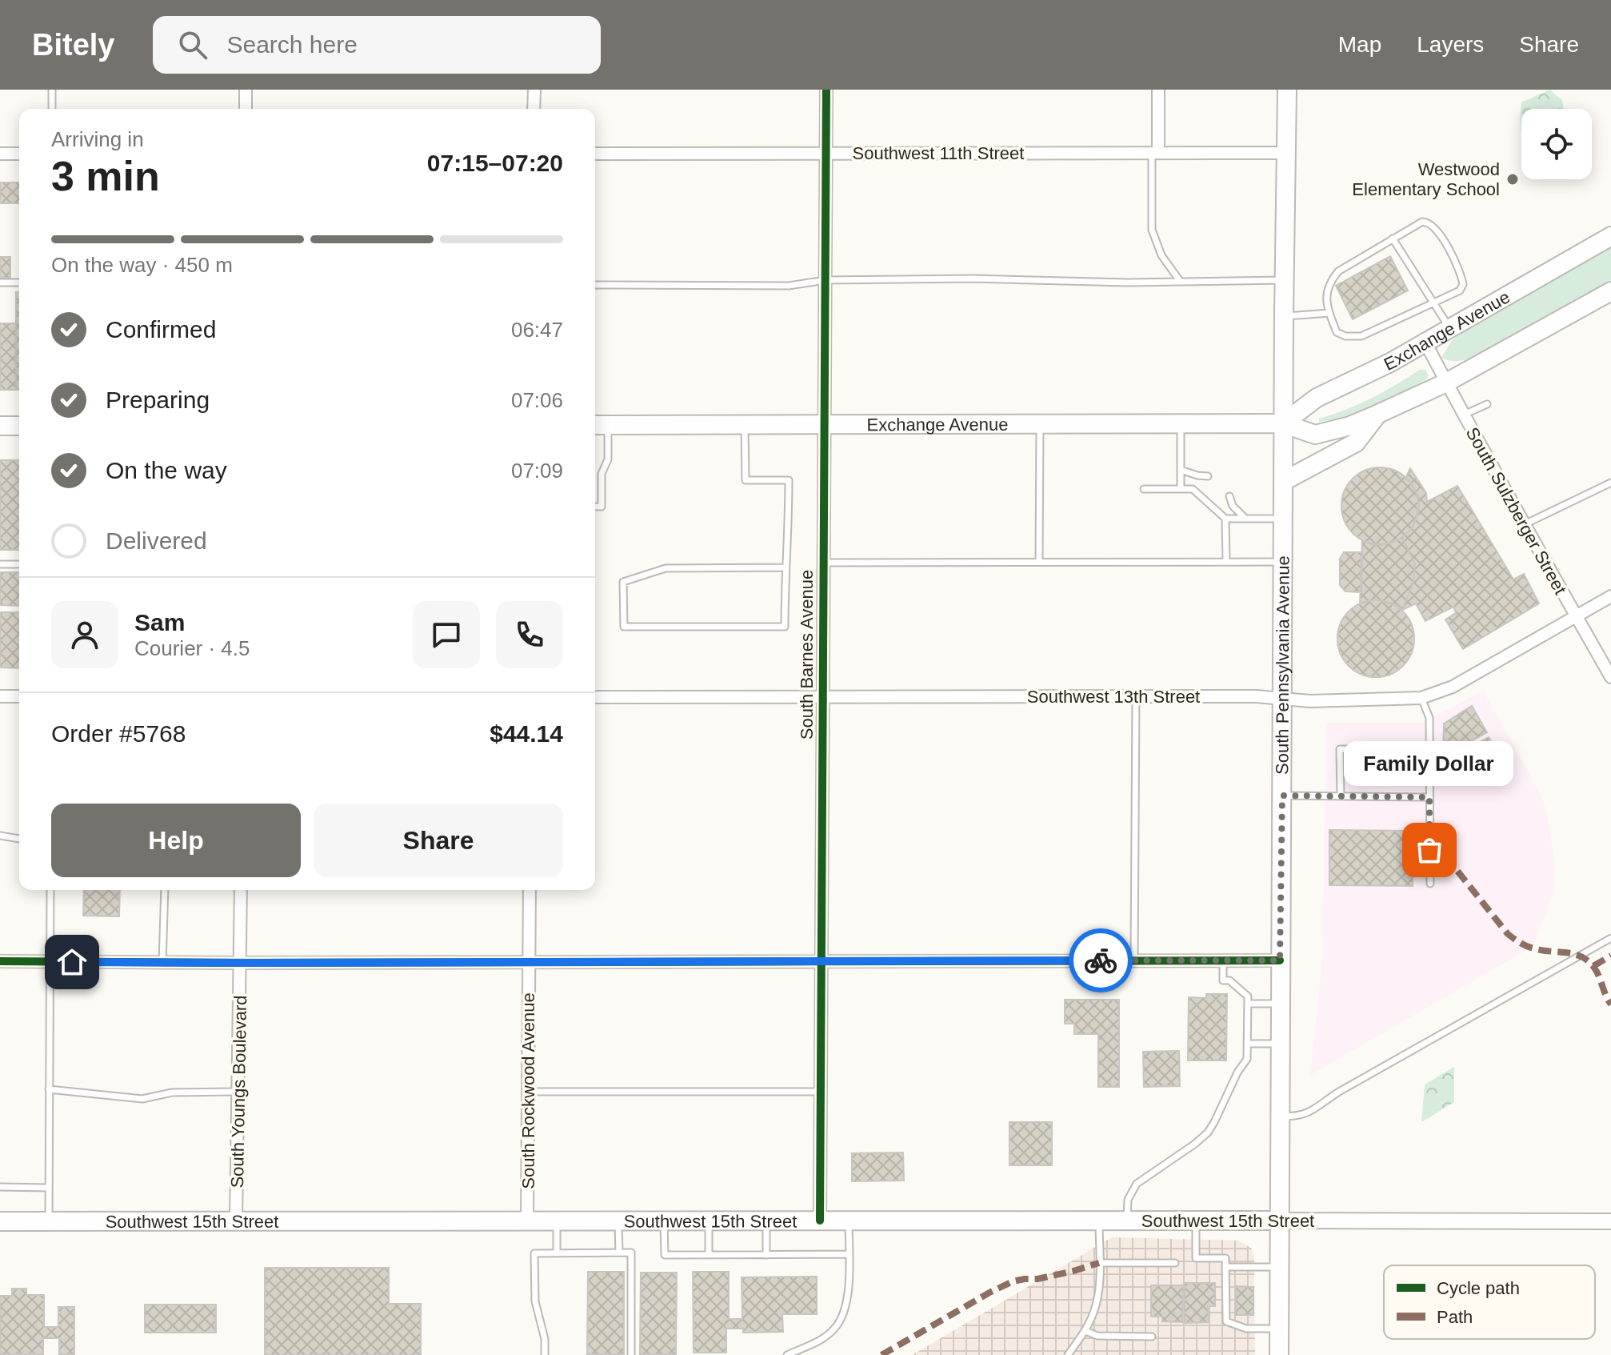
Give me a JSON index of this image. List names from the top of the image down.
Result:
{
  "streets": {
    "main road": ["Exchange Avenue", "South Pennsylvania Avenue", "Southwest 15th Street"],
    "street": [
      "Southwest 11th Street",
      "South Sulzberger Street",
      "South Barnes Avenue",
      "Southwest 13th Street",
      "South Rockwood Avenue",
      "South Youngs Boulevard"
    ]
  },
  "crossings": [
    ["Southwest 11th Street", "South Barnes Avenue"],
    ["Southwest 11th Street", "South Pennsylvania Avenue"],
    ["Exchange Avenue", "South Sulzberger Street"],
    ["Exchange Avenue", "South Barnes Avenue"],
    ["Exchange Avenue", "South Pennsylvania Avenue"],
    ["South Sulzberger Street", "Southwest 13th Street"],
    ["South Barnes Avenue", "Southwest 13th Street"],
    ["South Barnes Avenue", "Southwest 15th Street"],
    ["South Pennsylvania Avenue", "Southwest 13th Street"],
    ["South Pennsylvania Avenue", "Southwest 15th Street"],
    ["South Rockwood Avenue", "Southwest 15th Street"],
    ["South Youngs Boulevard", "Southwest 15th Street"]
  ],
  "places": ["Westwood Elementary School", "Family Dollar"],
  "legend": ["Cycle path", "Path"],
  "page": {
    "header": "Bitely",
    "search": "Search here",
    "nav": ["Map", "Layers", "Share"],
    "heading": ["3 min", "Arriving in", "07:15–07:20"],
    "panel": [
      "Sam",
      "Courier · 4.5",
      "Order #5768",
      "$44.14"
    ],
    "bar": "On the way · 450 m",
    "list": [
      ["Confirmed", "06:47"],
      ["Preparing", "07:06"],
      ["On the way", "07:09"],
      "Delivered"
    ],
    "bubble": "Family Dollar",
    "buttons": ["Help", "Share"]
  }
}
